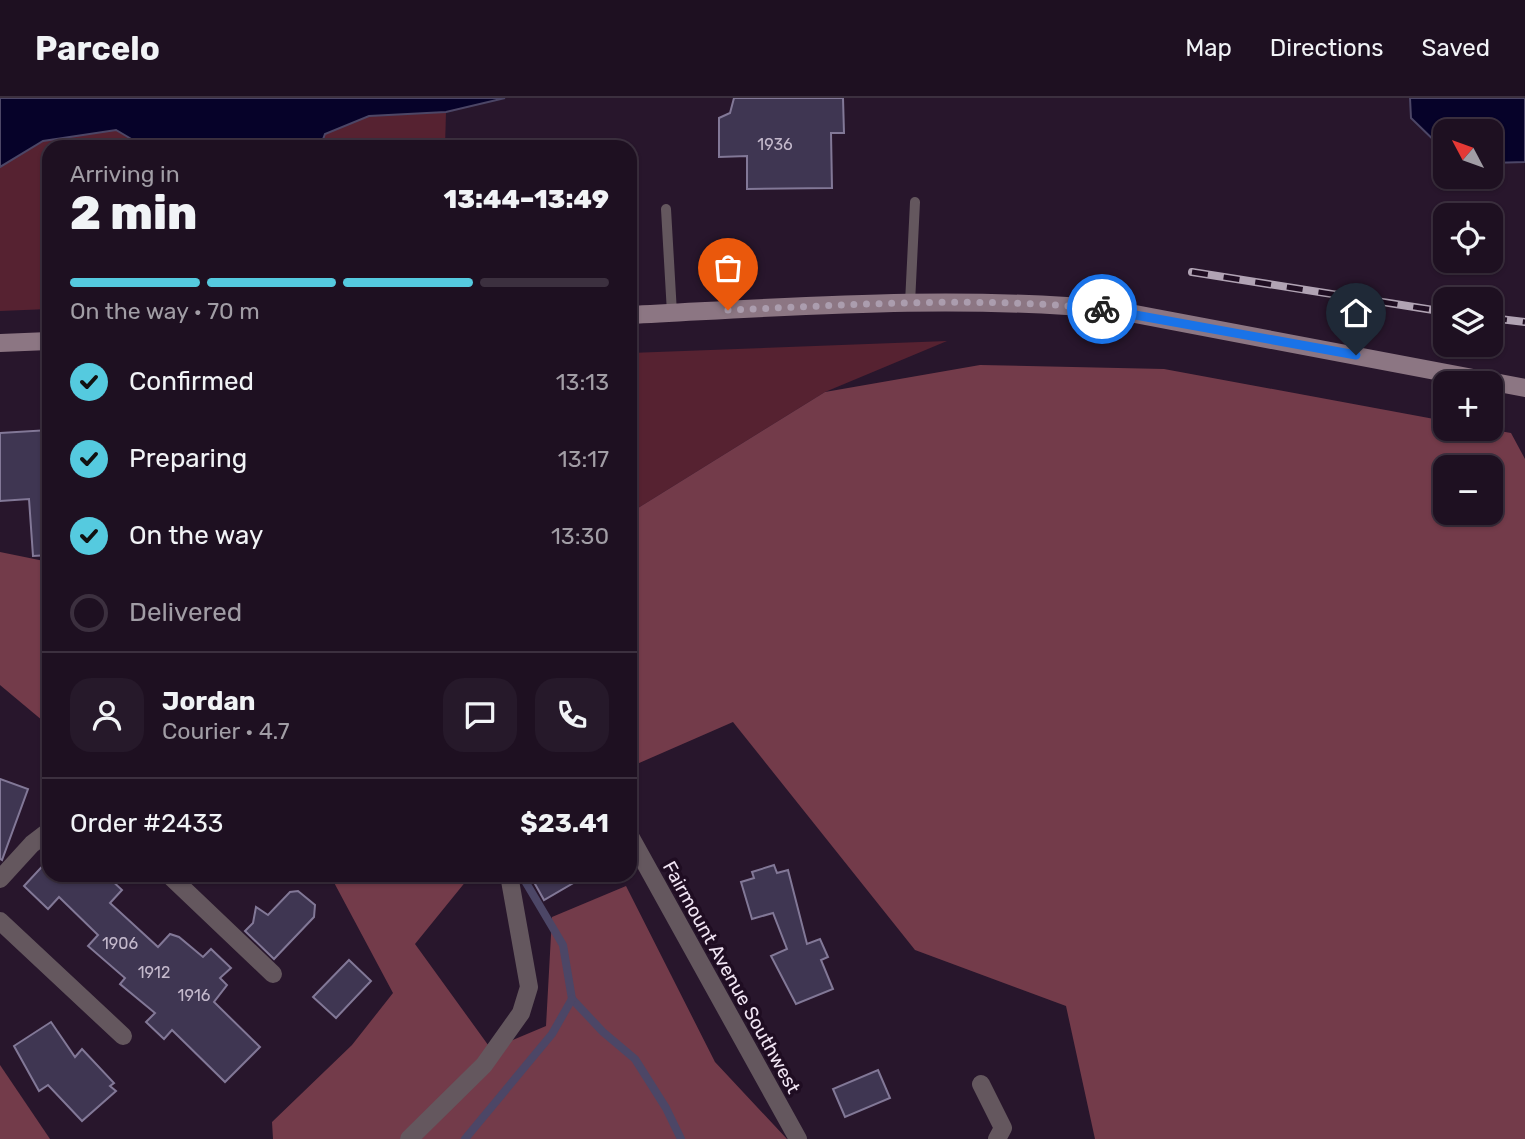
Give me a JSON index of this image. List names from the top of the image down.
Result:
{
  "streets": {
    "street": ["Fairmount Avenue Southwest"]
  },
  "house_numbers": [
    "1936",
    "1906",
    "1912",
    "1916"
  ],
  "north": "top left",
  "page": {
    "header": "Parcelo",
    "nav": ["Map", "Directions", "Saved"],
    "map_buttons": ["+", "−"],
    "heading": ["2 min", "Arriving in", "13:44–13:49"],
    "panel": [
      "Jordan",
      "Courier · 4.7",
      "Order #2433",
      "$23.41"
    ],
    "bar": "On the way · 70 m",
    "list": [
      ["Confirmed", "13:13"],
      ["Preparing", "13:17"],
      ["On the way", "13:30"],
      "Delivered"
    ]
  }
}
